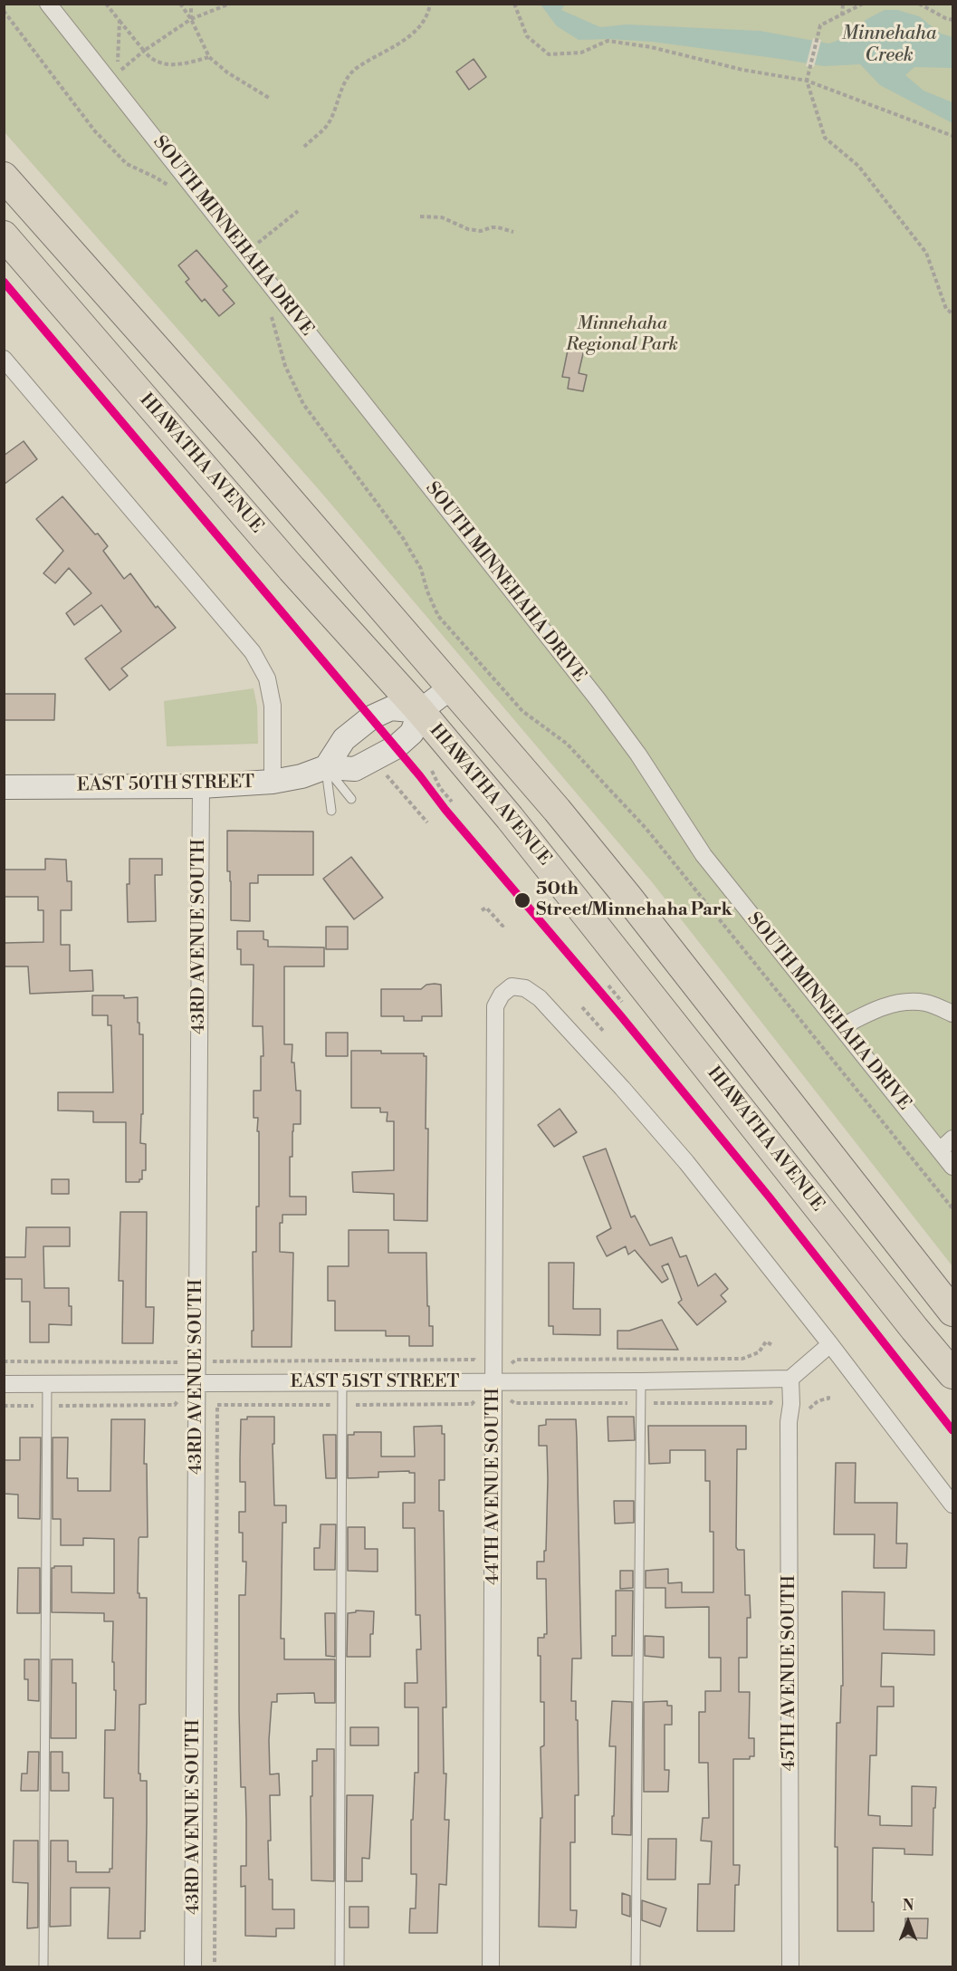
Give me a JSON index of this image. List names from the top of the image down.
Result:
{
  "streets": {
    "highway": ["HIAWATHA AVENUE"],
    "street": [
      "SOUTH MINNEHAHA DRIVE",
      "EAST 50TH STREET",
      "43RD AVENUE SOUTH",
      "EAST 51ST STREET",
      "44TH AVENUE SOUTH",
      "45TH AVENUE SOUTH"
    ]
  },
  "crossings": [
    ["HIAWATHA AVENUE", "EAST 50TH STREET"],
    ["EAST 50TH STREET", "43RD AVENUE SOUTH"],
    ["43RD AVENUE SOUTH", "EAST 51ST STREET"],
    ["EAST 51ST STREET", "44TH AVENUE SOUTH"],
    ["EAST 51ST STREET", "45TH AVENUE SOUTH"]
  ],
  "water": ["Minnehaha Creek"],
  "parks": ["Minnehaha Regional Park"],
  "places": ["50th Street/Minnehaha Park"],
  "north": "top"
}
